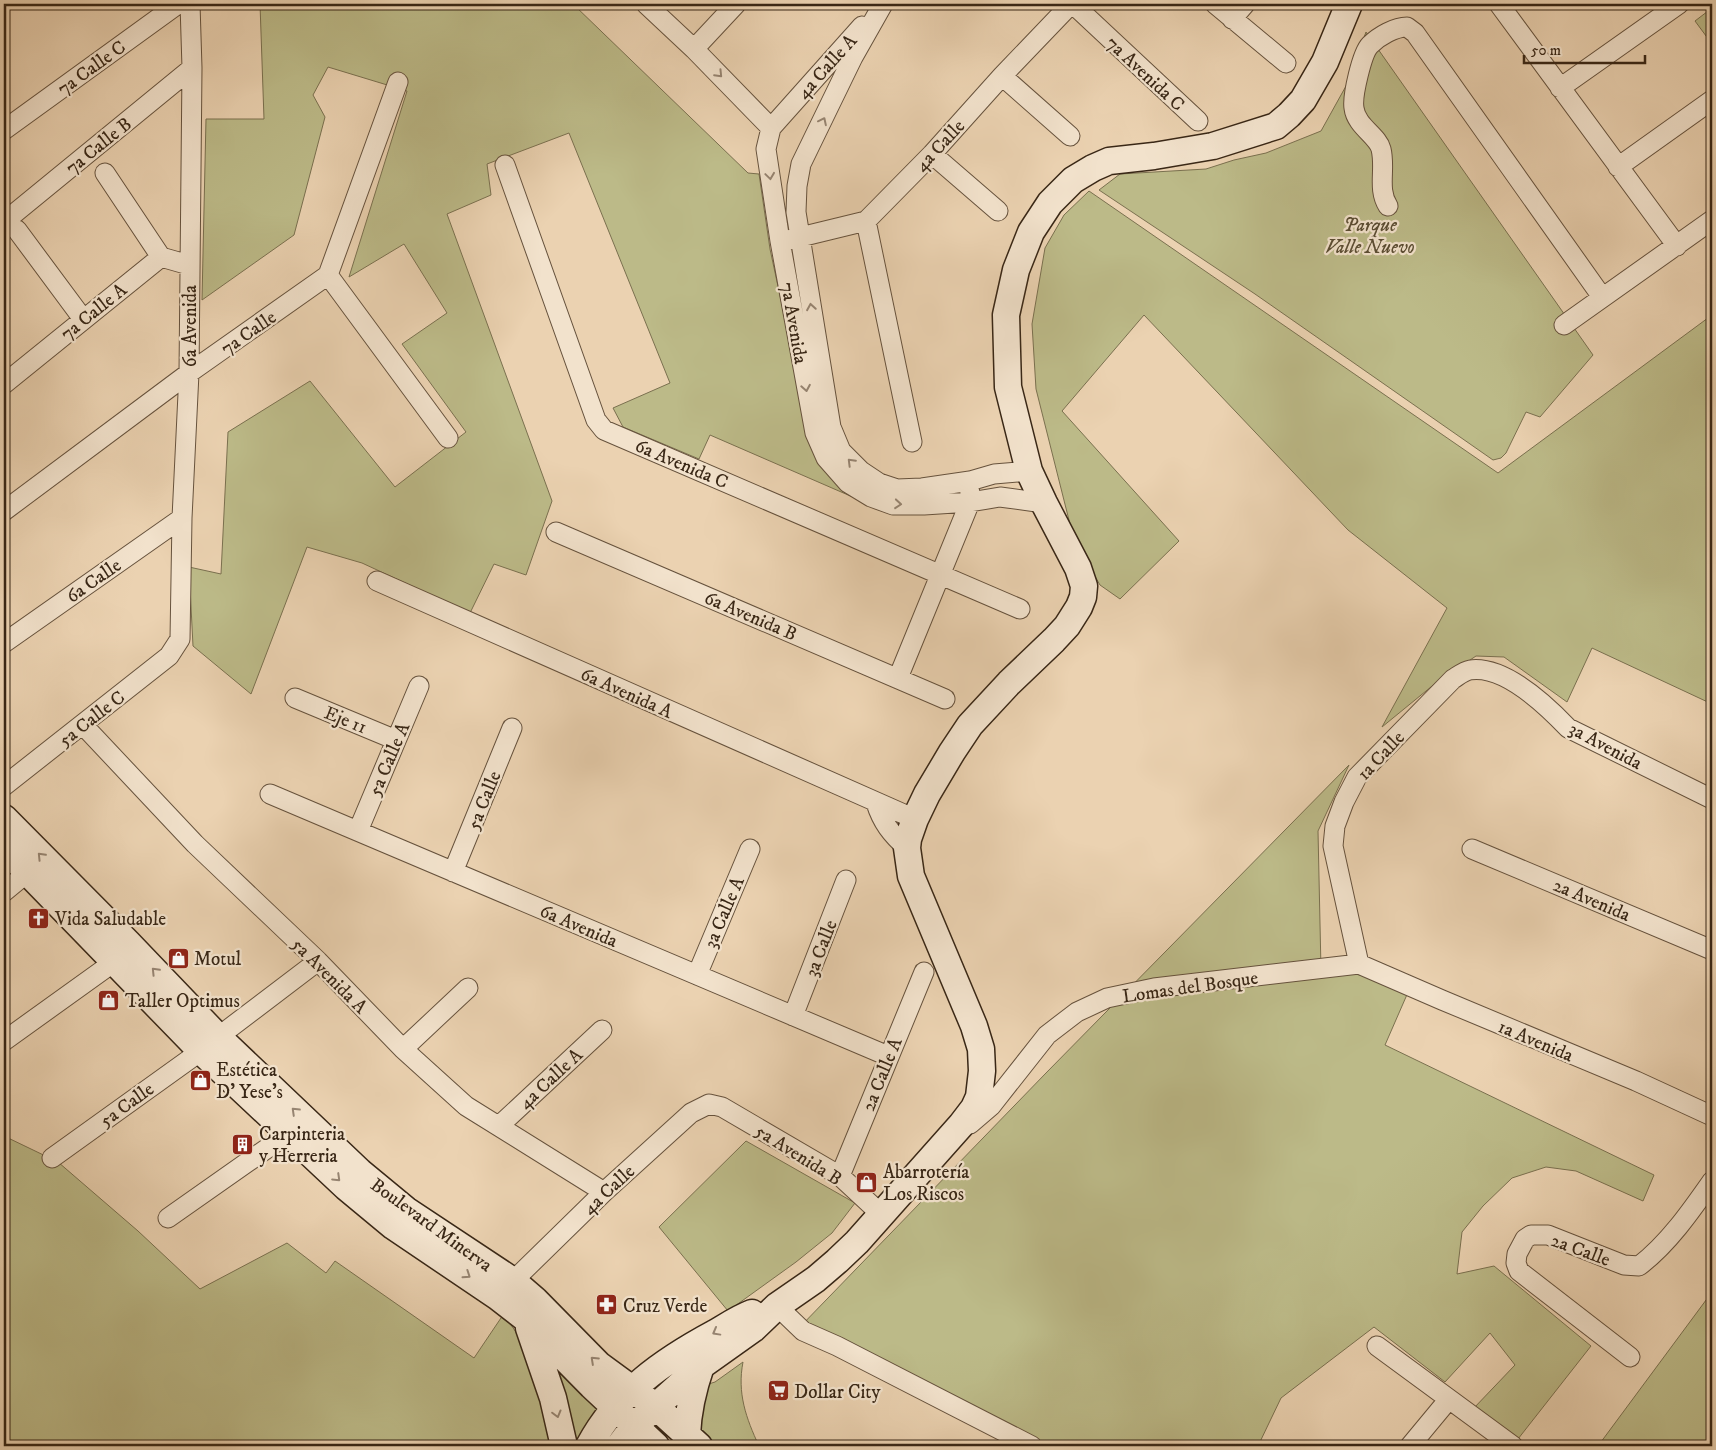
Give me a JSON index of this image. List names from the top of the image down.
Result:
{
  "streets": {
    "street": [
      "4a Calle A",
      "7a Calle C",
      "7a Avenida C",
      "7a Calle B",
      "4a Calle",
      "7a Calle A",
      "7a Avenida",
      "6a Avenida",
      "7a Calle",
      "6a Avenida C",
      "6a Calle",
      "6a Avenida B",
      "6a Avenida A",
      "5a Calle C",
      "Eje 11",
      "3a Avenida",
      "1a Calle",
      "5a Calle A",
      "5a Calle",
      "2a Avenida",
      "3a Calle A",
      "3a Calle",
      "5a Avenida A",
      "Lomas del Bosque",
      "1a Avenida",
      "2a Calle A",
      "5a Avenida B",
      "Boulevard Minerva",
      "2a Calle"
    ]
  },
  "crossings": [
    ["4a Calle A", "7a Avenida"],
    ["4a Calle A", "5a Avenida A"],
    ["7a Avenida C", "4a Calle"],
    ["7a Calle B", "6a Avenida"],
    ["4a Calle", "5a Avenida A"],
    ["4a Calle", "5a Avenida B"],
    ["4a Calle", "Boulevard Minerva"],
    ["6a Avenida", "7a Calle"],
    ["6a Avenida", "6a Calle"],
    ["6a Avenida", "5a Calle C"],
    ["6a Avenida", "5a Calle A"],
    ["6a Avenida", "5a Calle"],
    ["6a Avenida", "3a Calle A"],
    ["6a Avenida", "3a Calle"],
    ["6a Avenida", "2a Calle A"],
    ["5a Calle C", "5a Avenida A"],
    ["Eje 11", "5a Calle A"],
    ["3a Avenida", "1a Calle"],
    ["1a Calle", "Lomas del Bosque"],
    ["1a Calle", "1a Avenida"],
    ["5a Calle", "5a Avenida A"],
    ["5a Calle", "Boulevard Minerva"],
    ["Lomas del Bosque", "1a Avenida"],
    ["2a Calle A", "5a Avenida B"]
  ],
  "parks": ["Parque Valle Nuevo"],
  "places": {
    "church": ["Vida Saludable"],
    "shop": [
      "Motul",
      "Taller Optimus",
      "Estética D' Yese's",
      "Abarrotería Los Riscos"
    ],
    "building": ["Carpinteria y Herreria"],
    "pharmacy": ["Cruz Verde"],
    "supermarket": ["Dollar City"]
  },
  "scale_bar": "50 m"
}
